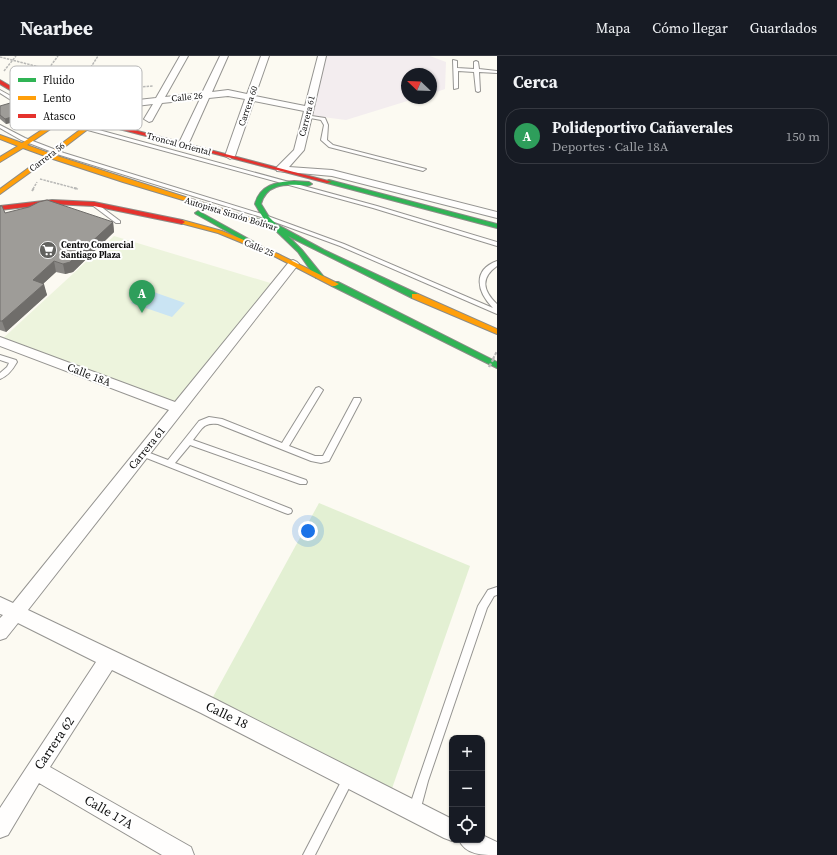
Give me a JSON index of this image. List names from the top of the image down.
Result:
{
  "streets": {
    "main road": ["Carrera 56", "Autopista Simón Bolívar", "Calle 25"],
    "street": [
      "Calle 26",
      "Carrera 60",
      "Carrera 61",
      "Calle 18A",
      "Calle 18",
      "Carrera 62",
      "Calle 17A"
    ],
    "lane": ["Troncal Oriental"]
  },
  "crossings": [
    ["Calle 26", "Carrera 60"],
    ["Calle 26", "Carrera 61"],
    ["Carrera 61", "Calle 25"],
    ["Carrera 61", "Calle 18A"],
    ["Carrera 61", "Calle 18"],
    ["Carrera 56", "Autopista Simón Bolívar"],
    ["Calle 18", "Carrera 62"],
    ["Carrera 62", "Calle 17A"]
  ],
  "places": {
    "supermarket": ["Centro Comercial Santiago Plaza"]
  },
  "legend": ["Fluido", "Lento", "Atasco"],
  "north": "top left",
  "page": {
    "header": "Nearbee",
    "nav": ["Mapa", "Cómo llegar", "Guardados"],
    "heading": "Cerca",
    "list": [
      {
        "mark": "A",
        "name": "Polideportivo Cañaverales",
        "note": "Deportes · Calle 18A",
        "value": "150 m"
      }
    ],
    "pins": "A",
    "map_buttons": ["+", "−"]
  }
}
